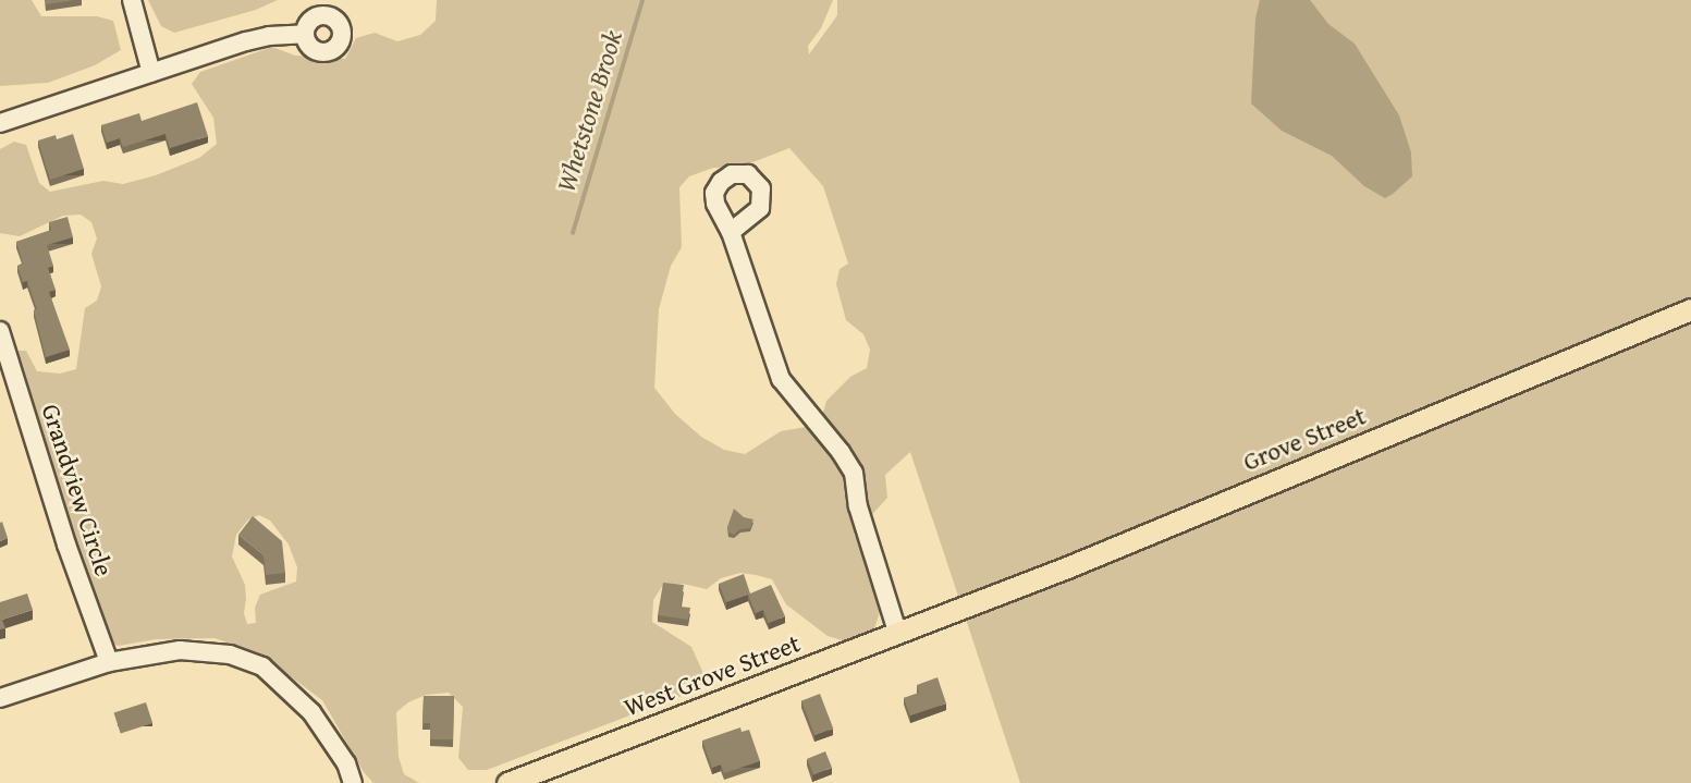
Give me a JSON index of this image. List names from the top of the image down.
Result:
{
  "streets": {
    "main road": ["Grove Street", "West Grove Street"],
    "street": ["Grandview Circle"]
  },
  "crossings": [
    ["Grove Street", "West Grove Street"]
  ],
  "water": ["Whetstone Brook"]
}
